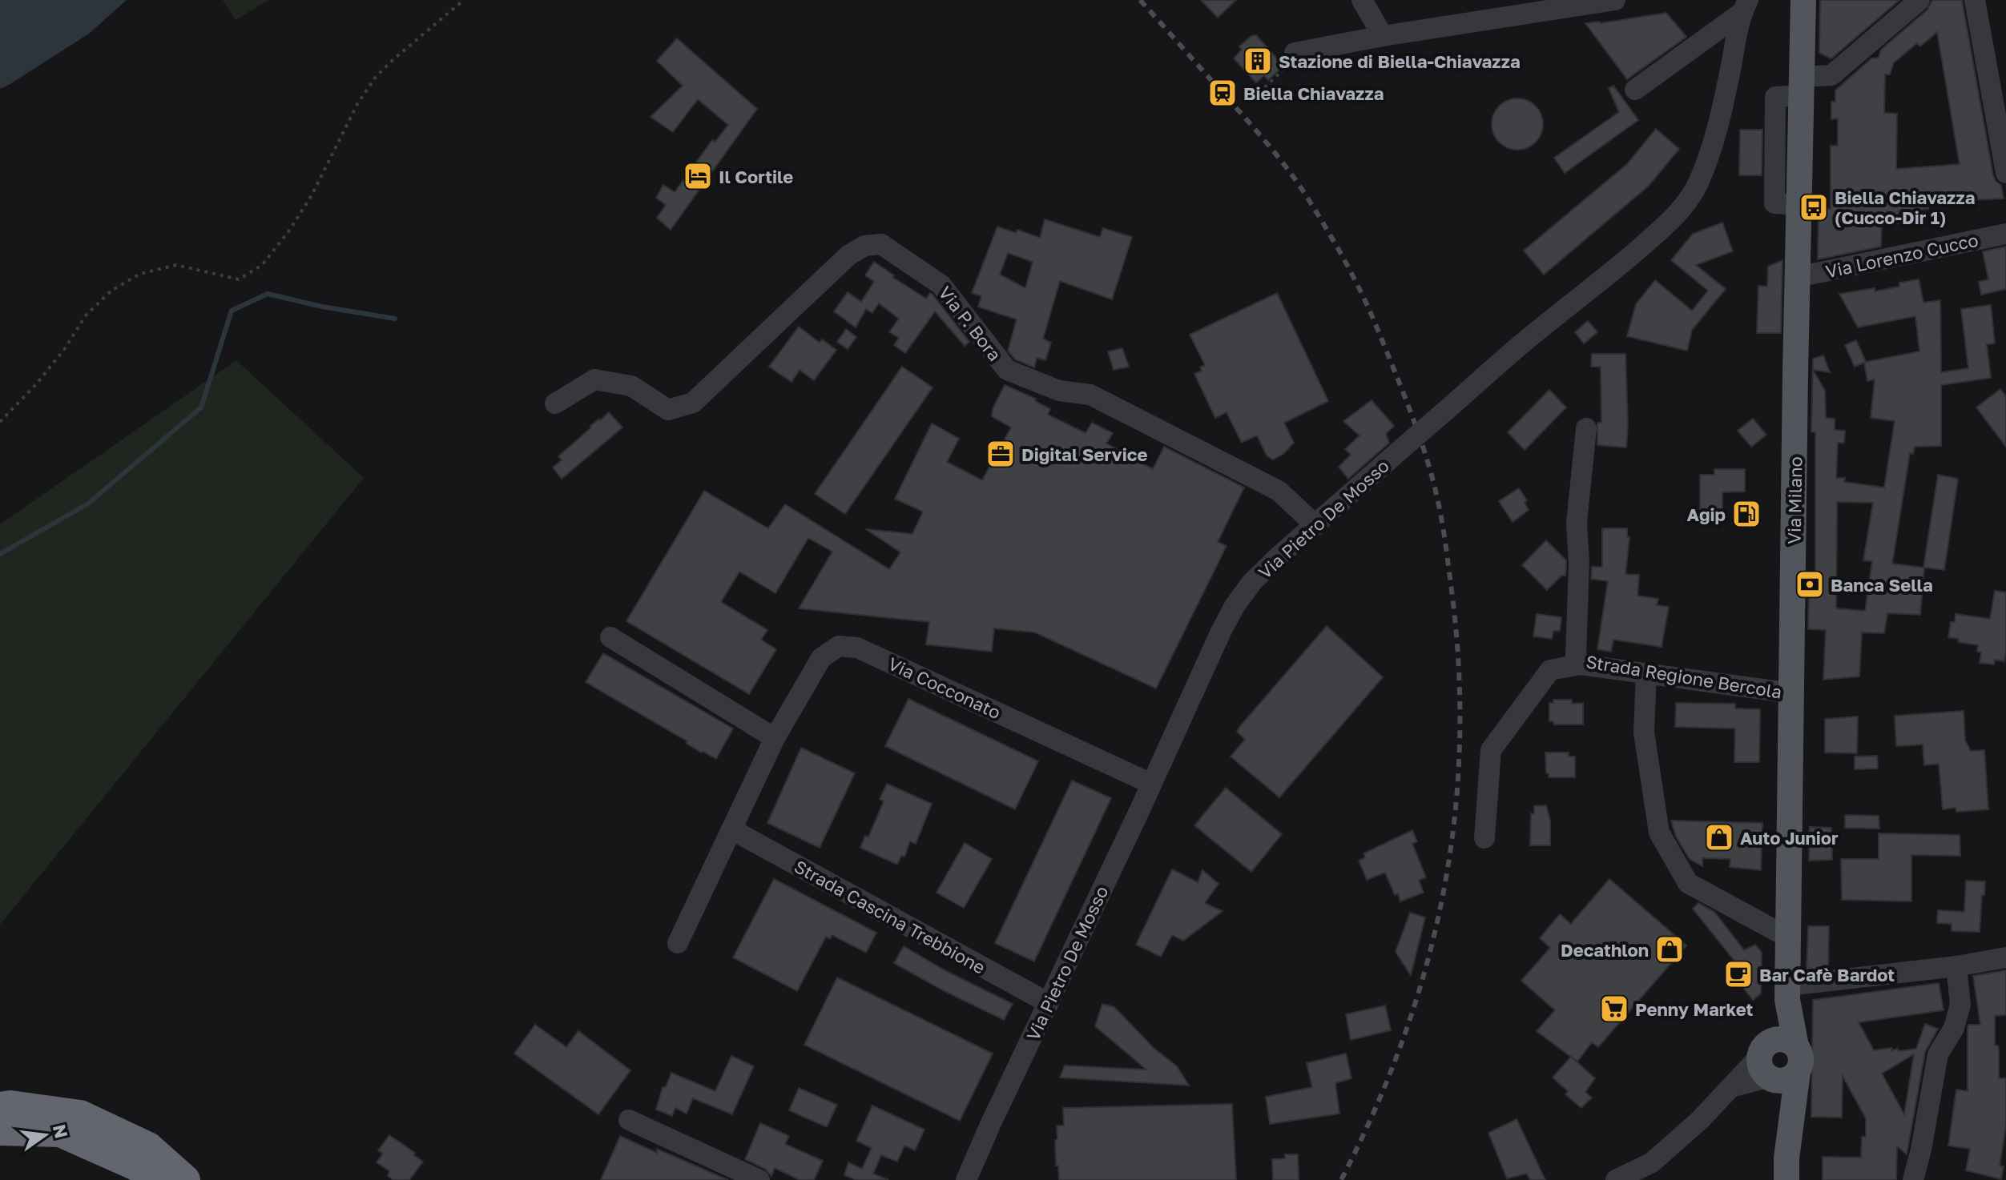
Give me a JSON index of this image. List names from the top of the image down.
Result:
{
  "streets": {
    "main road": ["Via Milano"],
    "street": [
      "Via Lorenzo Cucco",
      "Via P. Bora",
      "Via Pietro De Mosso",
      "Strada Regione Bercola",
      "Via Cocconato",
      "Strada Cascina Trebbione"
    ]
  },
  "crossings": [
    ["Via Lorenzo Cucco", "Via Milano"],
    ["Via P. Bora", "Via Pietro De Mosso"],
    ["Via Milano", "Strada Regione Bercola"],
    ["Via Pietro De Mosso", "Via Cocconato"],
    ["Via Pietro De Mosso", "Strada Cascina Trebbione"]
  ],
  "places": {
    "building": ["Stazione di Biella-Chiavazza"],
    "station": ["Biella Chiavazza"],
    "hotel": ["Il Cortile"],
    "bus stop": ["Biella Chiavazza (Cucco-Dir 1)"],
    "office": ["Digital Service"],
    "fuel station": ["Agip"],
    "bank": ["Banca Sella"],
    "shop": ["Auto Junior", "Decathlon"],
    "cafe": ["Bar Cafè Bardot"],
    "supermarket": ["Penny Market"]
  },
  "north": "right"
}
